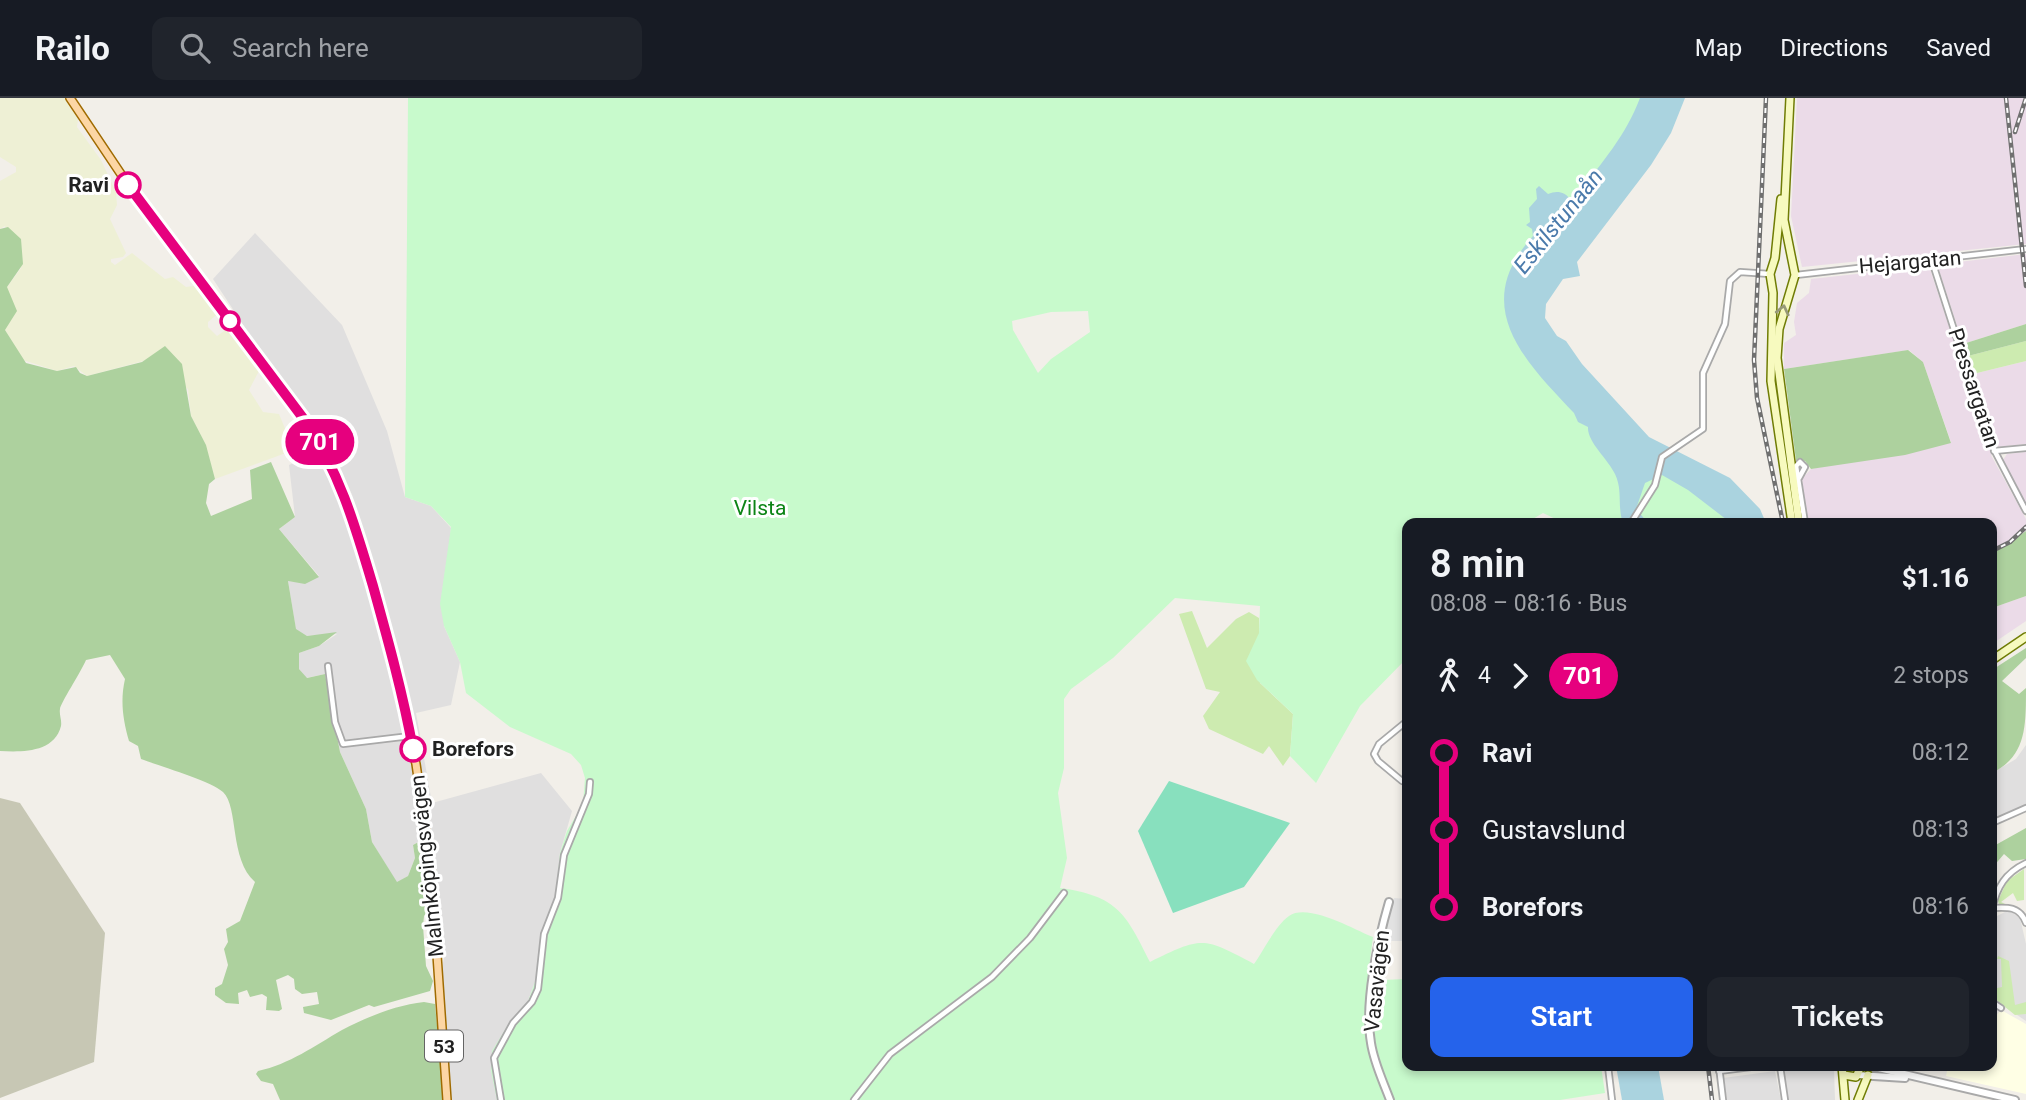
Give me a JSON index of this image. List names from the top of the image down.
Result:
{
  "streets": {
    "main road": ["Malmköpingsvägen", "53"],
    "street": ["Hejargatan", "Pressargatan", "Vasavägen"]
  },
  "crossings": [
    ["Hejargatan", "Pressargatan"]
  ],
  "water": ["Eskilstunaån"],
  "parks": ["Vilsta"],
  "places": ["Ravi", "Borefors"],
  "lines": ["bus line 701"],
  "page": {
    "header": "Railo",
    "search": "Search here",
    "nav": ["Map", "Directions", "Saved"],
    "on_map": "701",
    "heading": ["8 min", "08:08 – 08:16 · Bus", "$1.16"],
    "legs": ["4", "701", "2 stops"],
    "list": [
      {
        "name": "Ravi",
        "value": "08:12"
      },
      {
        "name": "Gustavslund",
        "value": "08:13"
      },
      {
        "name": "Borefors",
        "value": "08:16"
      }
    ],
    "buttons": ["Start", "Tickets"]
  }
}
